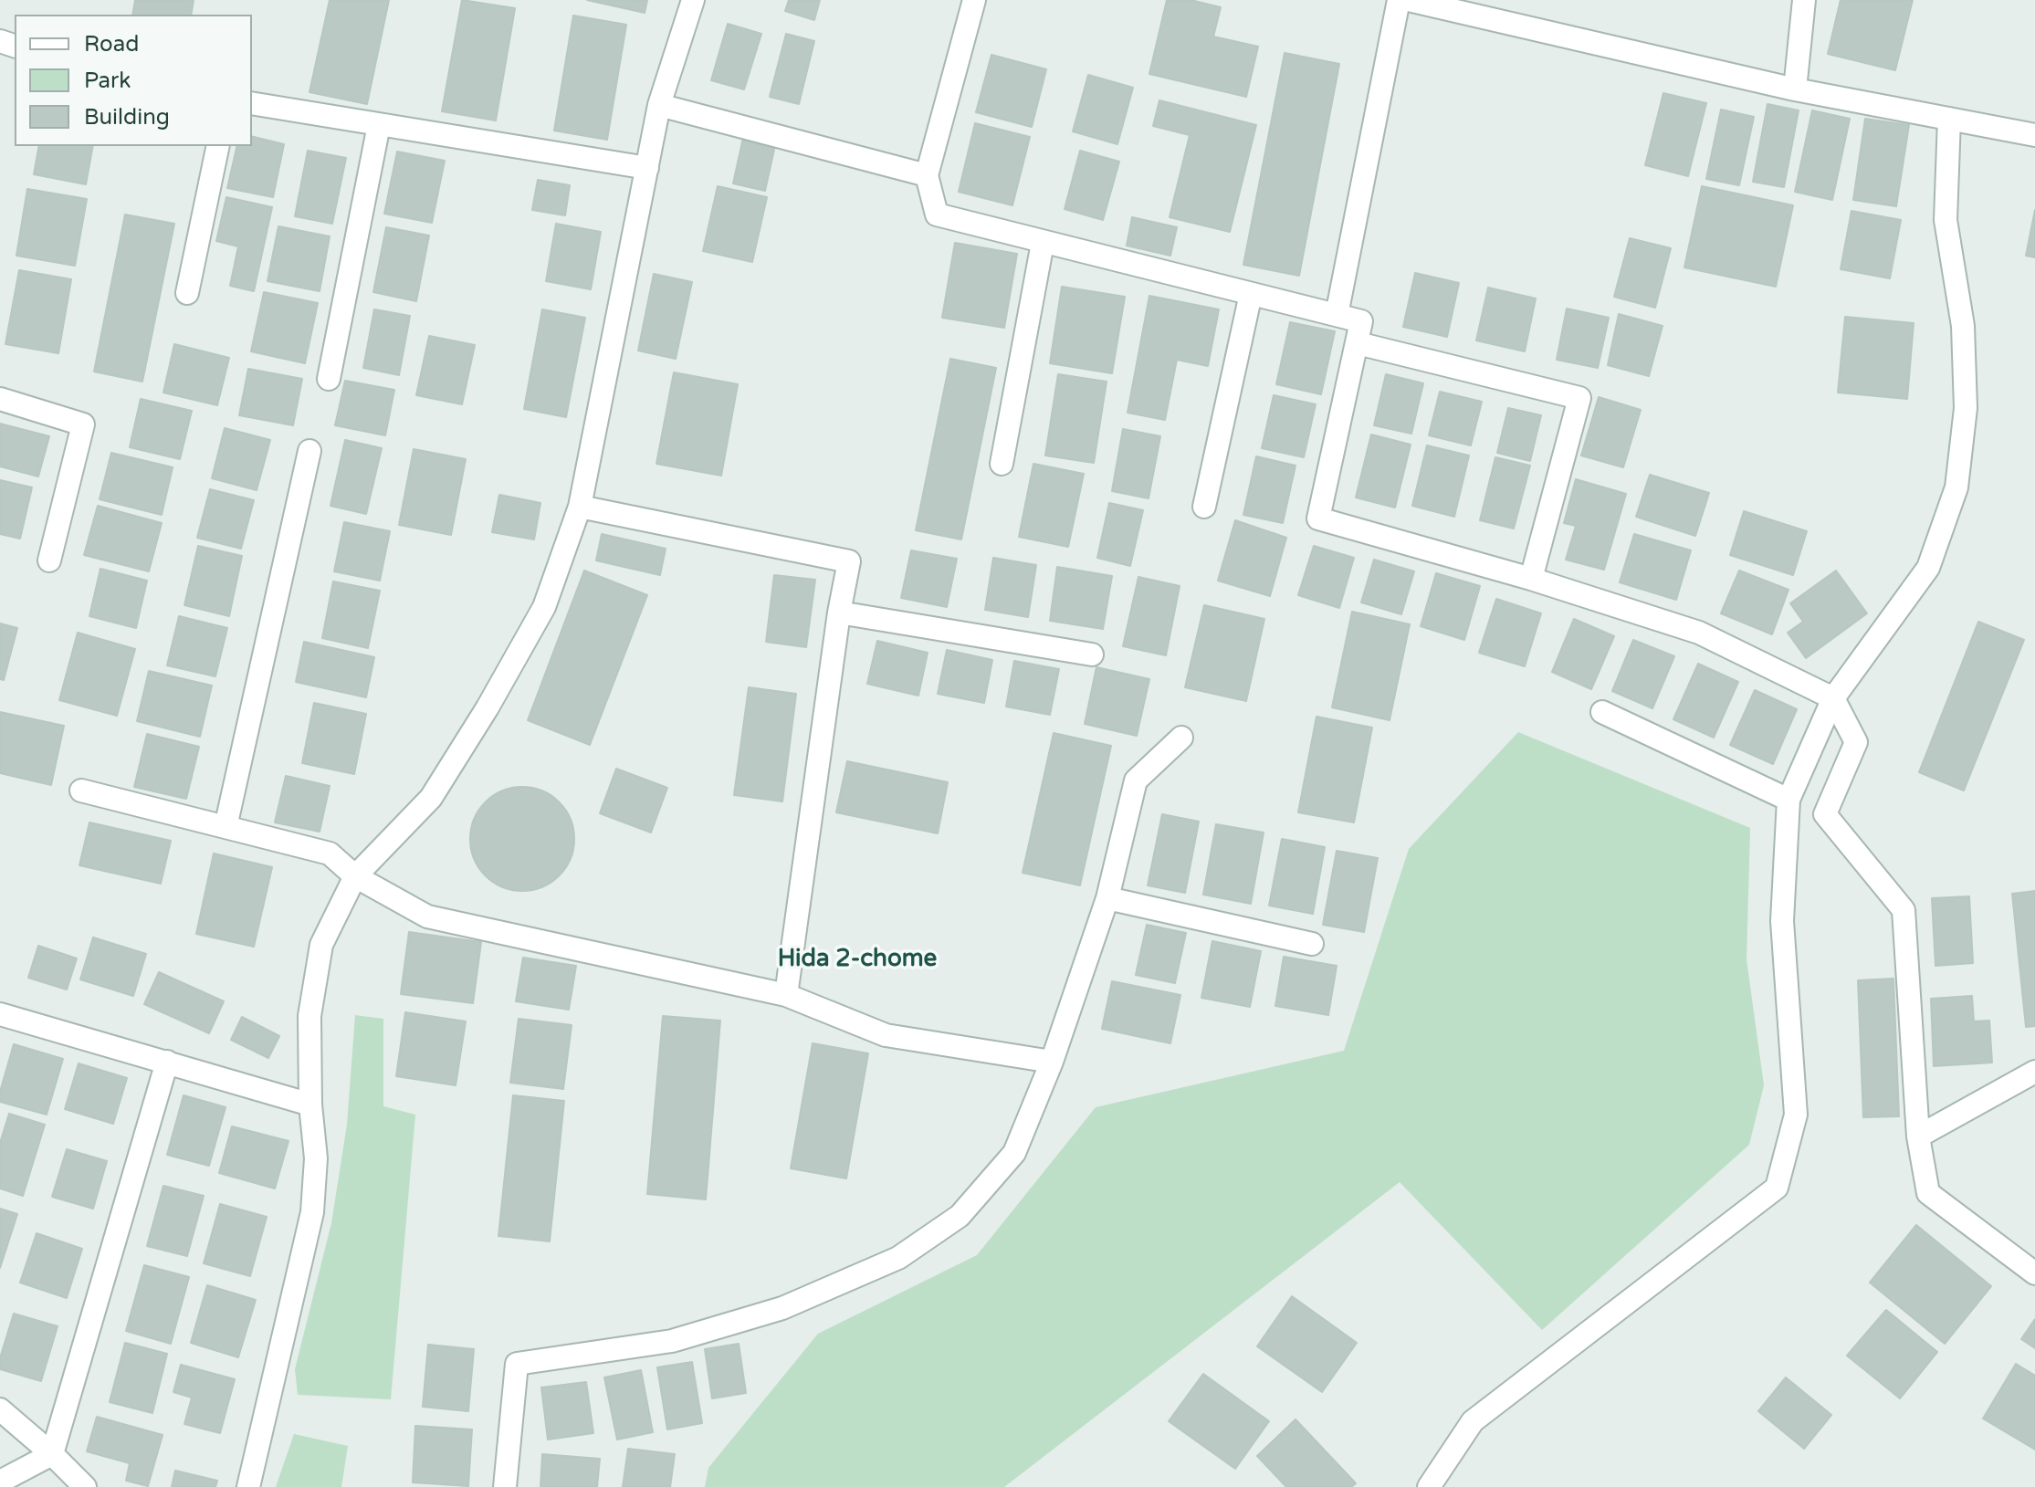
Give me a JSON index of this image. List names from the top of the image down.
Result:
{
  "districts": ["Hida 2-chome"],
  "legend": ["Road", "Park", "Building"]
}
